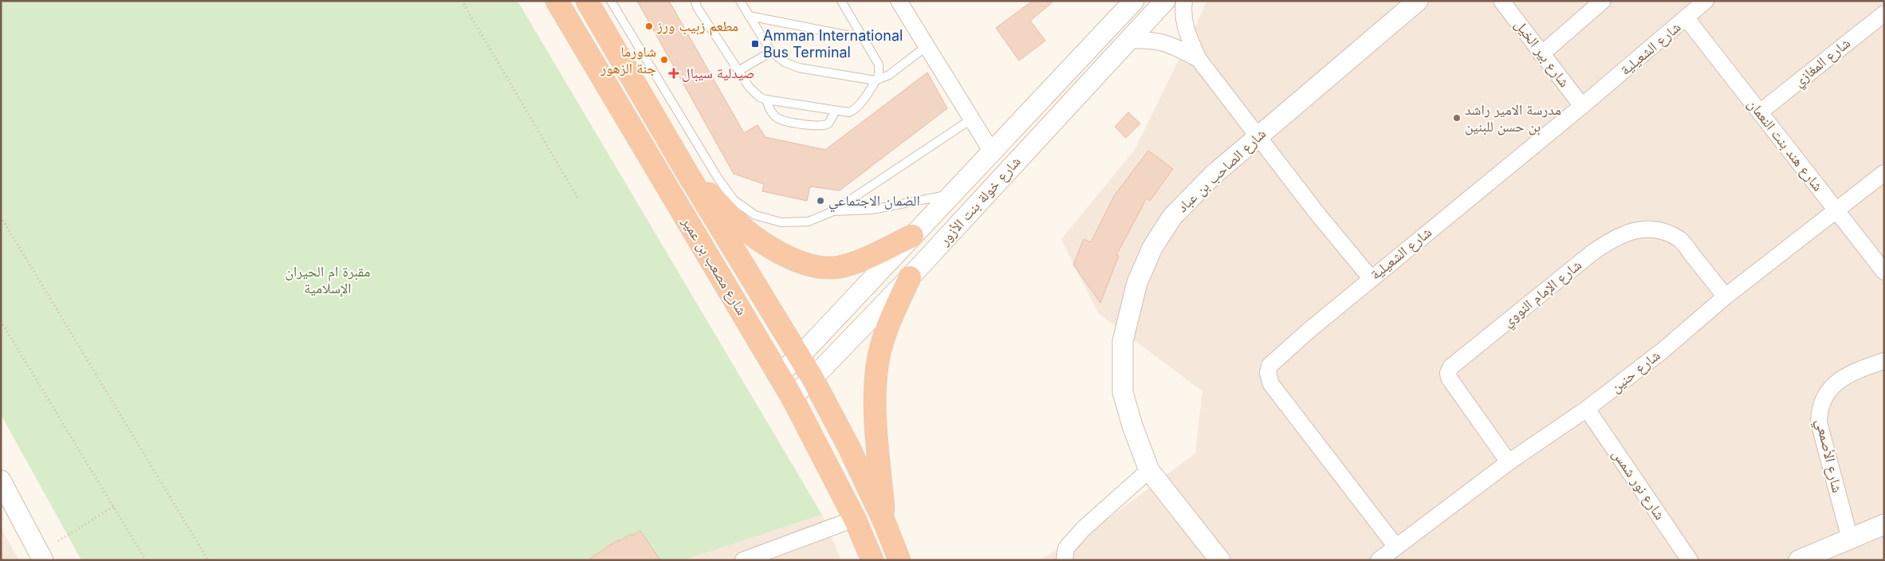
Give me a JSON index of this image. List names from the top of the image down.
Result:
{
  "streets": {
    "highway": ["شارع مصعب بن عمير"],
    "street": [
      "شارع الشعيلية",
      "شارع بير الخيل",
      "شارع المغازي",
      "شارع هند بنت النعمان",
      "شارع الصاحب بن عباد",
      "شارع خولة بنت الأزور",
      "شارع الإمام النووي",
      "شارع حنين",
      "شارع الأصمعي",
      "شارع نور شمس"
    ]
  },
  "crossings": [
    ["شارع الشعيلية", "شارع بير الخيل"],
    ["شارع الشعيلية", "شارع هند بنت النعمان"],
    ["شارع الشعيلية", "شارع حنين"],
    ["شارع المغازي", "شارع هند بنت النعمان"],
    ["شارع هند بنت النعمان", "شارع حنين"],
    ["شارع خولة بنت الأزور", "شارع مصعب بن عمير"],
    ["شارع الإمام النووي", "شارع حنين"],
    ["شارع حنين", "شارع نور شمس"]
  ],
  "parks": ["مقبرة ام الحيران الإسلامية"],
  "places": {
    "other": [
      "مطعم زبيب ورز",
      "شاورما جنة الزهور",
      "مدرسة الامير راشد بن حسن للبنين",
      "الضمان الاجتماعي"
    ],
    "transit": ["Amman International Bus Terminal"],
    "health": ["صيدلية سيبال"]
  }
}
